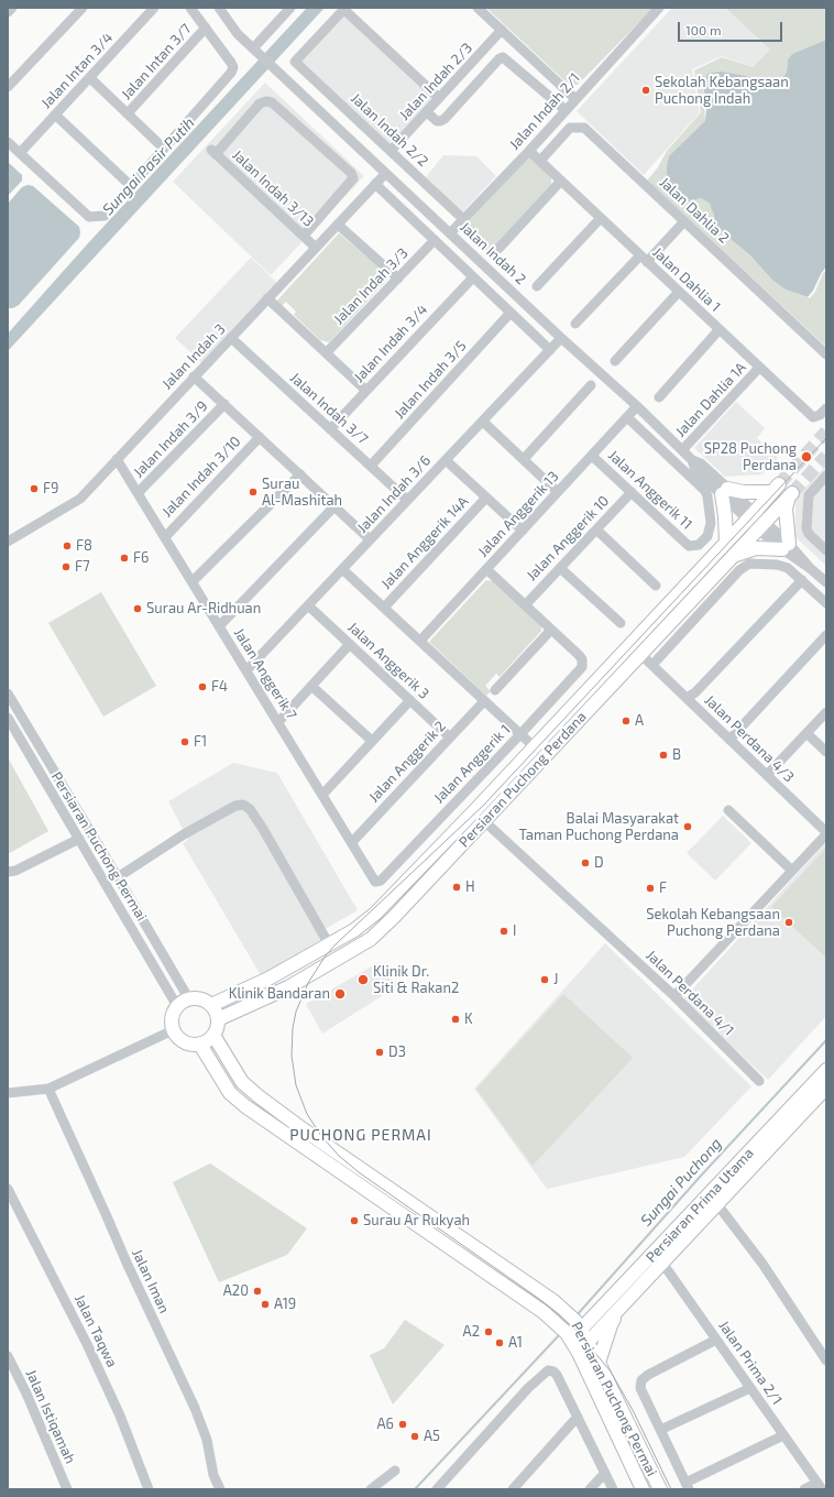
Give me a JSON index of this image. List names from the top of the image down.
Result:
{
  "streets": {
    "main road": ["Persiaran Puchong Perdana", "Persiaran Puchong Permai", "Persiaran Prima Utama"],
    "street": [
      "Jalan Intan 3/7",
      "Jalan Intan 3/4",
      "Jalan Indah 2/3",
      "Jalan Indah 2/1",
      "Jalan Indah 2/2",
      "Jalan Indah 3/13",
      "Jalan Dahlia 2",
      "Jalan Indah 2",
      "Jalan Dahlia 1",
      "Jalan Indah 3/3",
      "Jalan Indah 3/4",
      "Jalan Indah 3",
      "Jalan Indah 3/5",
      "Jalan Dahlia 1A",
      "Jalan Indah 3/7",
      "Jalan Indah 3/9",
      "Jalan Indah 3/10",
      "Jalan Anggerik 11",
      "Jalan Indah 3/6",
      "Jalan Anggerik 13",
      "Jalan Anggerik 10",
      "Jalan Anggerik 14A",
      "Jalan Anggerik 3",
      "Jalan Anggerik 7",
      "Jalan Perdana 4/3",
      "Jalan Anggerik 2",
      "Jalan Anggerik 1",
      "Jalan Perdana 4/1",
      "Jalan Iman",
      "Jalan Taqwa",
      "Jalan Prima 2/1",
      "Jalan Istiqamah"
    ]
  },
  "crossings": [
    ["Jalan Indah 2/3", "Jalan Indah 2/2"],
    ["Jalan Indah 2/1", "Jalan Indah 2/2"],
    ["Jalan Indah 2/1", "Jalan Indah 2"],
    ["Jalan Indah 2/1", "Jalan Dahlia 1"],
    ["Jalan Indah 3/13", "Jalan Indah 3"],
    ["Jalan Dahlia 2", "Jalan Dahlia 1"],
    ["Jalan Indah 2", "Jalan Indah 3"],
    ["Jalan Indah 2", "Jalan Dahlia 1A"],
    ["Jalan Indah 2", "Jalan Indah 3/6"],
    ["Jalan Indah 2", "Jalan Anggerik 13"],
    ["Jalan Indah 2", "Persiaran Puchong Perdana"],
    ["Jalan Dahlia 1", "Jalan Dahlia 1A"],
    ["Jalan Indah 3/4", "Jalan Indah 3/7"],
    ["Jalan Indah 3", "Jalan Indah 3/7"],
    ["Jalan Indah 3", "Jalan Anggerik 7"],
    ["Jalan Indah 3/5", "Jalan Indah 3/7"],
    ["Jalan Indah 3/7", "Jalan Indah 3/6"],
    ["Jalan Indah 3/9", "Jalan Anggerik 7"],
    ["Jalan Indah 3/10", "Jalan Anggerik 7"],
    ["Jalan Anggerik 11", "Jalan Anggerik 13"],
    ["Jalan Anggerik 11", "Jalan Anggerik 10"],
    ["Jalan Indah 3/6", "Jalan Anggerik 3"],
    ["Jalan Indah 3/6", "Jalan Anggerik 7"],
    ["Jalan Anggerik 3", "Jalan Anggerik 2"],
    ["Jalan Anggerik 7", "Jalan Anggerik 2"],
    ["Jalan Anggerik 7", "Jalan Anggerik 1"],
    ["Jalan Perdana 4/3", "Persiaran Puchong Perdana"],
    ["Persiaran Puchong Perdana", "Persiaran Puchong Permai"],
    ["Persiaran Puchong Perdana", "Jalan Perdana 4/1"],
    ["Persiaran Puchong Permai", "Persiaran Prima Utama"],
    ["Persiaran Prima Utama", "Jalan Prima 2/1"]
  ],
  "districts": ["PUCHONG PERMAI"],
  "water": ["Sungai Pasir Putih", "Sungai Puchong"],
  "places": [
    "Sekolah Kebangsaan Puchong Indah",
    "SP28 Puchong Perdana",
    "F9",
    "Surau Al-Mashitah",
    "F8",
    "F6",
    "F7",
    "Surau Ar-Ridhuan",
    "F4",
    "A",
    "F1",
    "B",
    "Balai Masyarakat Taman Puchong Perdana",
    "D",
    "H",
    "F",
    "Sekolah Kebangsaan Puchong Perdana",
    "I",
    "Klinik Dr. Siti & Rakan2",
    "J",
    "Klinik Bandaran",
    "K",
    "D3",
    "Surau Ar Rukyah",
    "A20",
    "A19",
    "A2",
    "A1",
    "A6",
    "A5"
  ],
  "scale_bar": "100 m"
}
